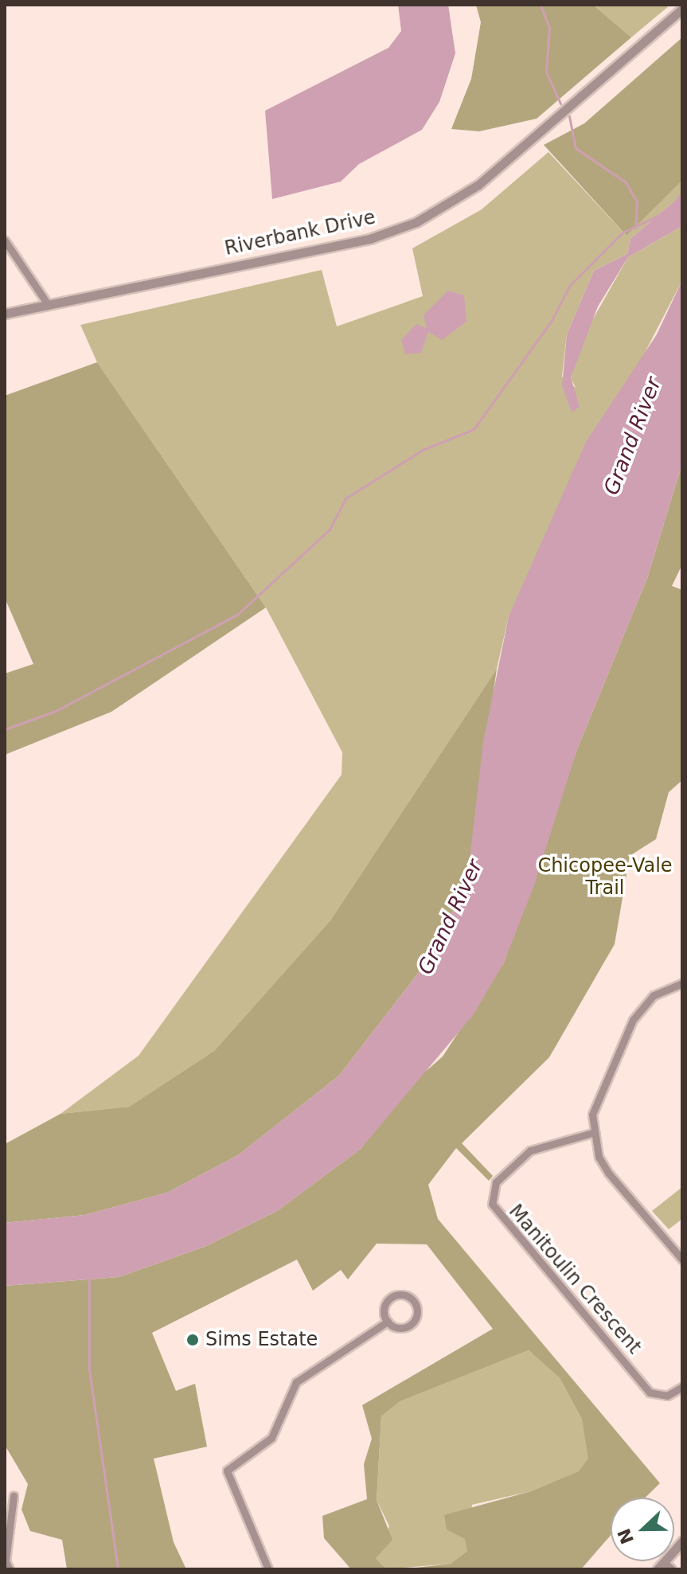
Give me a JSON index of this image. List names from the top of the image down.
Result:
{
  "streets": {
    "street": ["Riverbank Drive", "Manitoulin Crescent"]
  },
  "water": ["Grand River"],
  "parks": ["Chicopee-Vale Trail"],
  "places": ["Sims Estate"],
  "north": "left"
}
